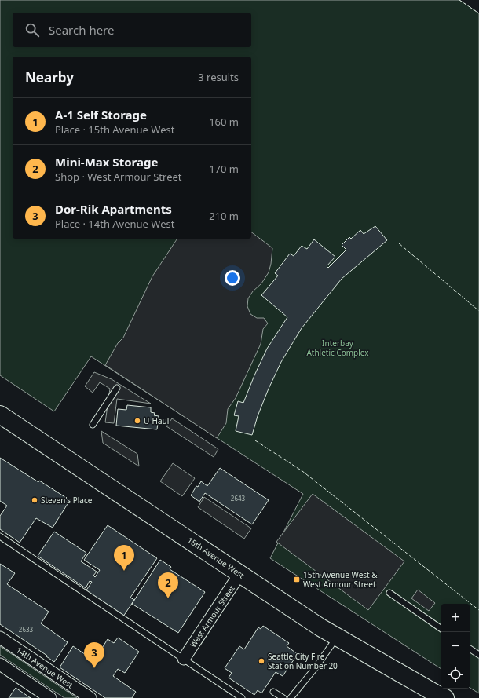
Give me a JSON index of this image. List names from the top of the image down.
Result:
{
  "streets": {
    "main road": ["15th Avenue West"],
    "street": ["West Armour Street", "14th Avenue West"]
  },
  "crossings": [
    ["15th Avenue West", "West Armour Street"]
  ],
  "parks": ["Interbay Athletic Complex"],
  "places": {
    "other": ["U-Haul", "Steven's Place", "Seattle City Fire Station Number 20"],
    "transit": ["15th Avenue West & West Armour Street"]
  },
  "house_numbers": ["2643", "2633"],
  "page": {
    "search": "Search here",
    "heading": ["Nearby", "3 results"],
    "list": [
      {
        "mark": "1",
        "name": "A-1 Self Storage",
        "note": "Place · 15th Avenue West",
        "value": "160 m"
      },
      {
        "mark": "2",
        "name": "Mini-Max Storage",
        "note": "Shop · West Armour Street",
        "value": "170 m"
      },
      {
        "mark": "3",
        "name": "Dor-Rik Apartments",
        "note": "Place · 14th Avenue West",
        "value": "210 m"
      }
    ],
    "pins": ["1", "2", "3"],
    "map_buttons": ["+", "−"]
  }
}
